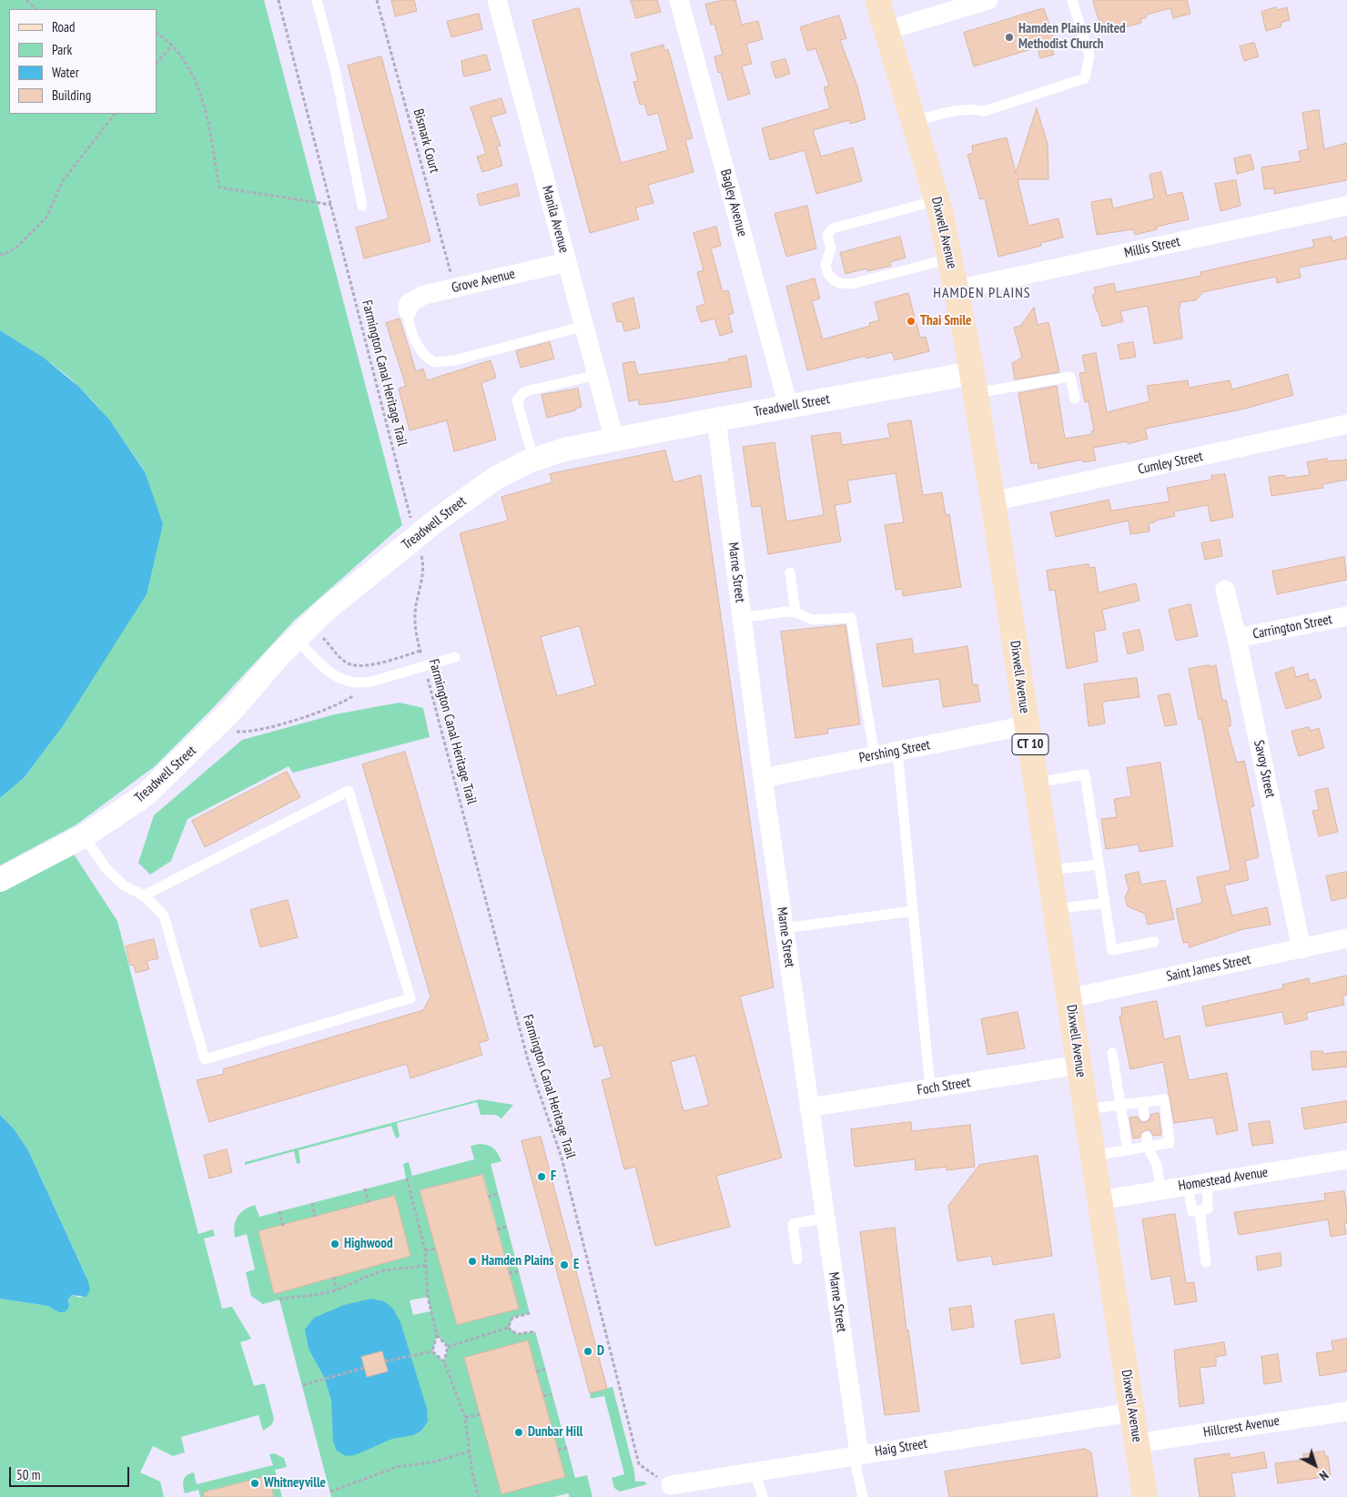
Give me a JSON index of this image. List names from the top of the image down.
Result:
{
  "streets": {
    "main road": ["Dixwell Avenue", "CT 10"],
    "street": [
      "Bagley Avenue",
      "Manila Avenue",
      "Millis Street",
      "Grove Avenue",
      "Treadwell Street",
      "Cumley Street",
      "Marne Street",
      "Carrington Street",
      "Pershing Street",
      "Savoy Street",
      "Saint James Street",
      "Foch Street",
      "Homestead Avenue",
      "Hillcrest Avenue",
      "Haig Street"
    ],
    "path": ["Bismark Court", "Farmington Canal Heritage Trail"]
  },
  "crossings": [
    ["Bismark Court", "Grove Avenue"],
    ["Bagley Avenue", "Treadwell Street"],
    ["Manila Avenue", "Grove Avenue"],
    ["Manila Avenue", "Treadwell Street"],
    ["Dixwell Avenue", "Millis Street"],
    ["Dixwell Avenue", "Treadwell Street"],
    ["Dixwell Avenue", "Cumley Street"],
    ["Dixwell Avenue", "Pershing Street"],
    ["Dixwell Avenue", "Saint James Street"],
    ["Dixwell Avenue", "Foch Street"],
    ["Dixwell Avenue", "Homestead Avenue"],
    ["Dixwell Avenue", "Hillcrest Avenue"],
    ["Dixwell Avenue", "Haig Street"],
    ["Treadwell Street", "Marne Street"],
    ["Marne Street", "Pershing Street"],
    ["Marne Street", "Foch Street"],
    ["Marne Street", "Haig Street"],
    ["Carrington Street", "Savoy Street"],
    ["Savoy Street", "Saint James Street"]
  ],
  "districts": ["HAMDEN PLAINS"],
  "places": [
    "Hamden Plains United Methodist Church",
    "Thai Smile",
    "F",
    "Highwood",
    "Hamden Plains",
    "E",
    "D",
    "Dunbar Hill",
    "Whitneyville"
  ],
  "legend": [
    "Road",
    "Park",
    "Water",
    "Building"
  ],
  "scale_bar": "50 m",
  "north": "bottom right"
}
